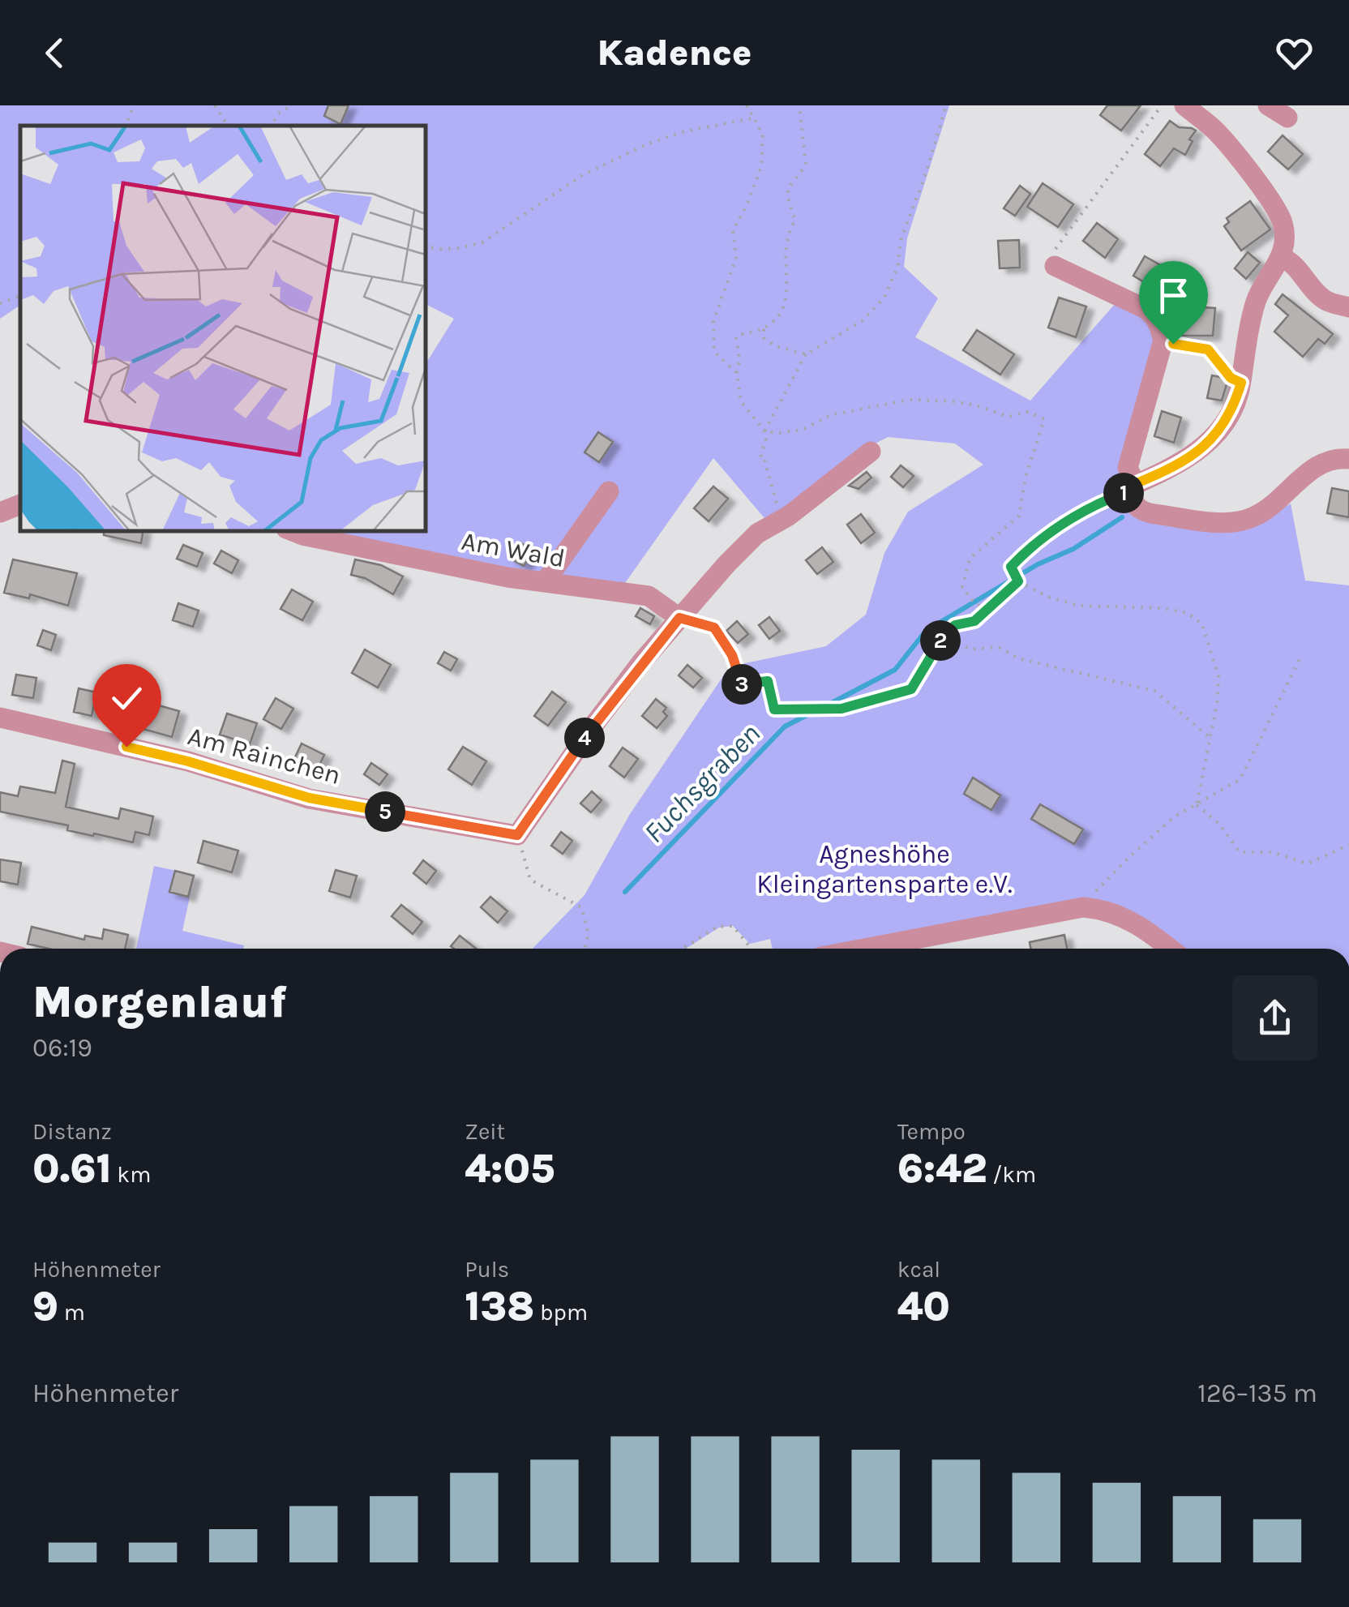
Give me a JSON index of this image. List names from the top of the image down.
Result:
{
  "streets": {
    "street": ["Am Wald", "Am Rainchen"]
  },
  "water": ["Fuchsgraben"],
  "parks": ["Agneshöhe Kleingartensparte e.V."],
  "page": {
    "header": "Kadence",
    "pins": [
      "1",
      "2",
      "3",
      "4",
      "5"
    ],
    "heading": ["Morgenlauf", "06:19"],
    "stats": [
      ["Distanz", "0.61 km"],
      ["Zeit", "4:05"],
      ["Tempo", "6:42 /km"],
      ["Höhenmeter", "9 m"],
      ["Puls", "138 bpm"],
      ["kcal", "40"]
    ],
    "chart": ["Höhenmeter", "126–135 m"]
  }
}
